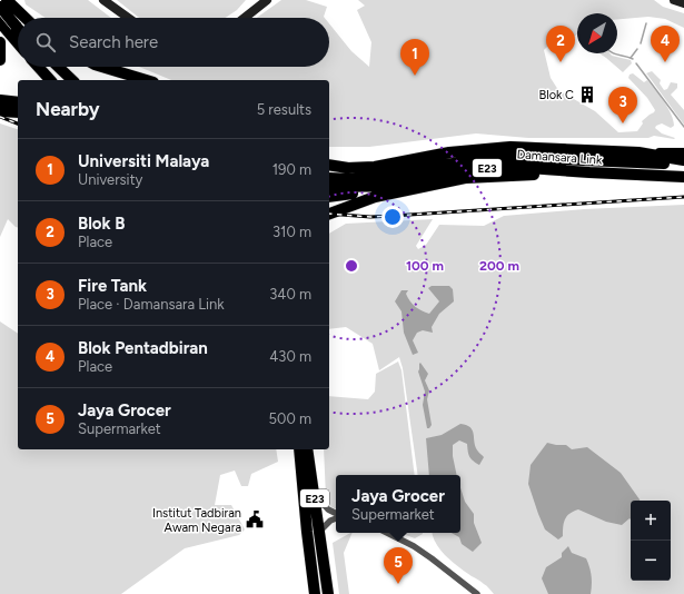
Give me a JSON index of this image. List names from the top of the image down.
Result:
{
  "streets": {
    "highway": ["Damansara Link", "E23"]
  },
  "places": {
    "building": ["Blok C"],
    "public building": ["Institut Tadbiran Awam Negara"]
  },
  "north": "bottom left",
  "page": {
    "search": "Search here",
    "pins": [
      "2",
      "4",
      "1",
      "3",
      "5"
    ],
    "heading": ["Nearby", "5 results"],
    "list": [
      {
        "mark": "1",
        "name": "Universiti Malaya",
        "note": "University",
        "value": "190 m"
      },
      {
        "mark": "2",
        "name": "Blok B",
        "note": "Place",
        "value": "310 m"
      },
      {
        "mark": "3",
        "name": "Fire Tank",
        "note": "Place · Damansara Link",
        "value": "340 m"
      },
      {
        "mark": "4",
        "name": "Blok Pentadbiran",
        "note": "Place",
        "value": "430 m"
      },
      {
        "mark": "5",
        "name": "Jaya Grocer",
        "note": "Supermarket",
        "value": "500 m"
      }
    ],
    "popup": ["Jaya Grocer", "Supermarket"],
    "map_buttons": ["+", "−"]
  },
  "rings": ["100 m", "200 m"]
}
